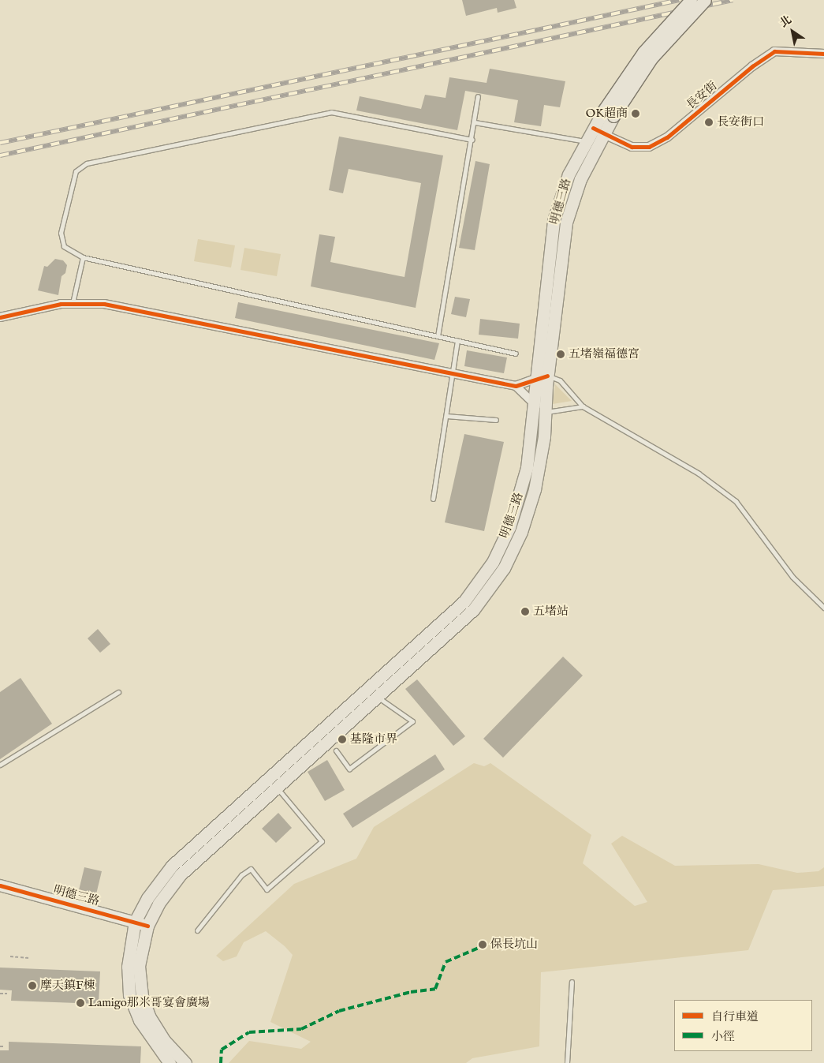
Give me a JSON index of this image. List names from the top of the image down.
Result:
{
  "streets": {
    "main road": ["明德三路"],
    "street": ["長安街"]
  },
  "crossings": [
    ["長安街", "明德三路"]
  ],
  "places": [
    "OK超商",
    "長安街口",
    "五堵嶺福德宮",
    "五堵站",
    "基隆市界",
    "保長坑山",
    "摩天鎮F棟",
    "Lamigo那米哥宴會廣場"
  ],
  "legend": ["自行車道", "小徑"],
  "north": "top left"
}
